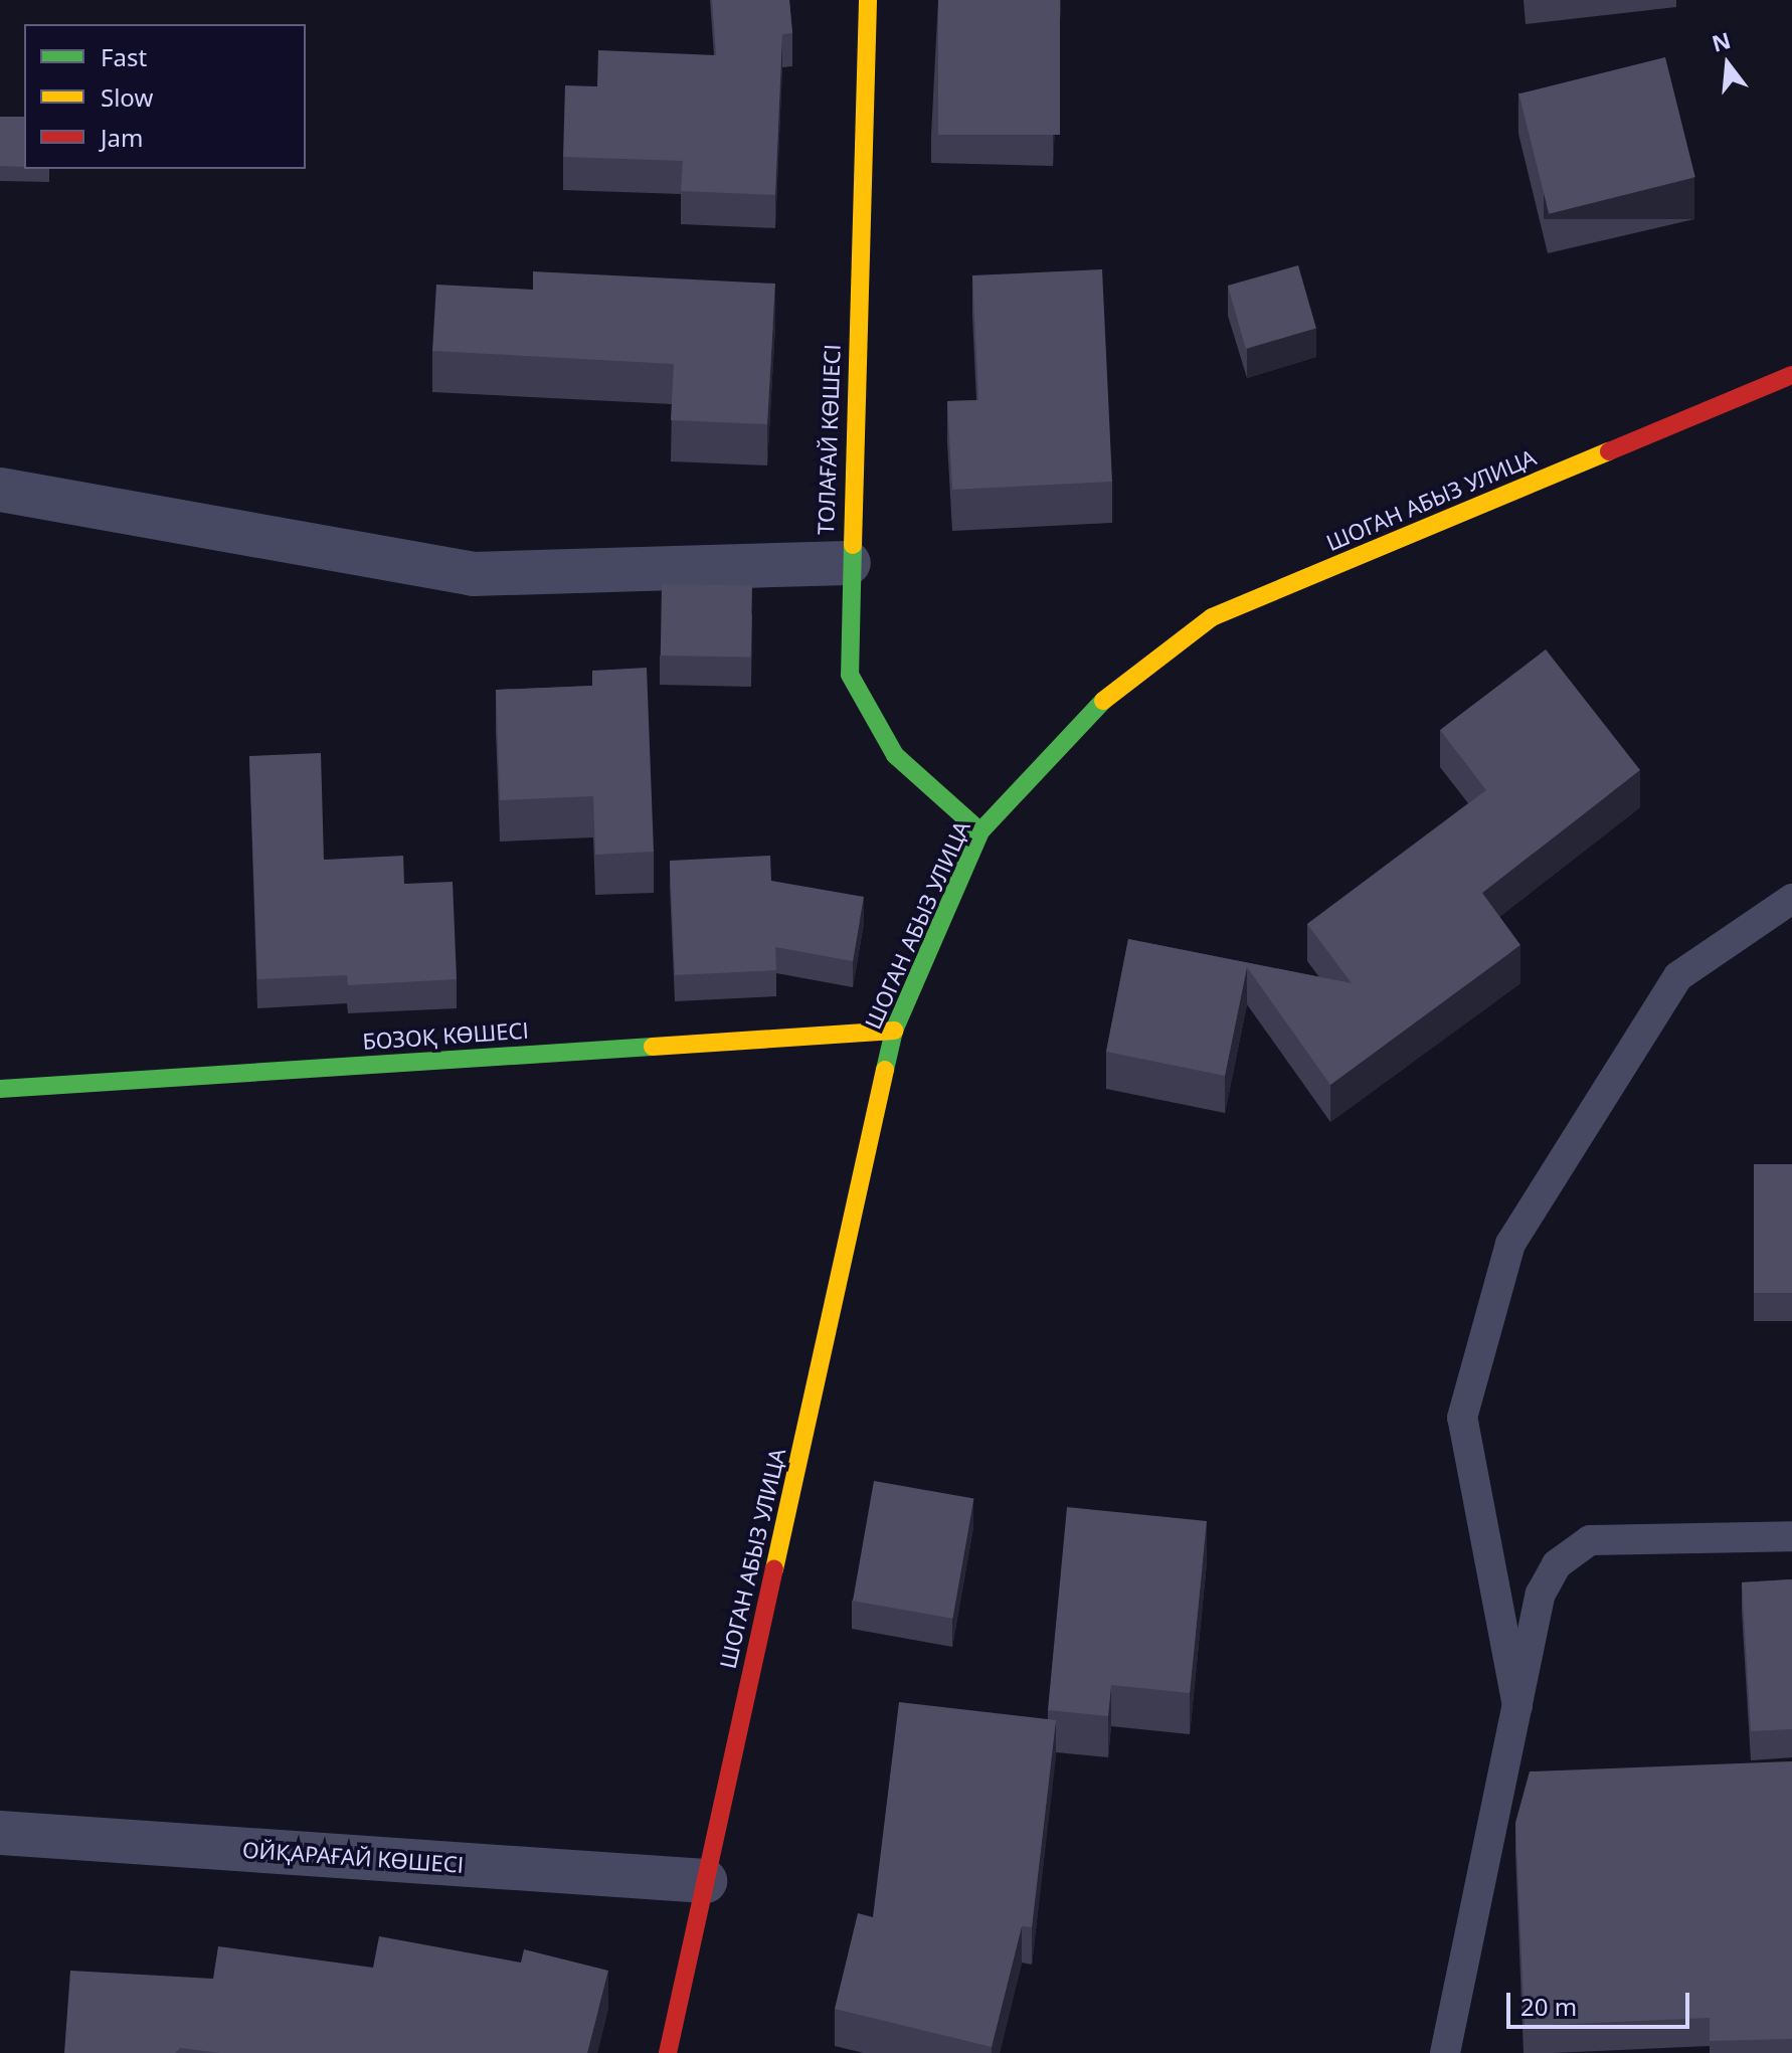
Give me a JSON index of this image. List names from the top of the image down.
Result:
{
  "streets": {
    "street": [
      "ТОЛАҒАЙ КӨШЕСІ",
      "ШОГАН АБЫЗ УЛИЦА",
      "БОЗОҚ КӨШЕСІ",
      "ОЙҚАРАҒАЙ КӨШЕСІ"
    ]
  },
  "crossings": [
    ["ТОЛАҒАЙ КӨШЕСІ", "ШОГАН АБЫЗ УЛИЦА"],
    ["ШОГАН АБЫЗ УЛИЦА", "БОЗОҚ КӨШЕСІ"],
    ["ШОГАН АБЫЗ УЛИЦА", "ОЙҚАРАҒАЙ КӨШЕСІ"]
  ],
  "legend": ["Fast", "Slow", "Jam"],
  "scale_bar": "20 m",
  "north": "top"
}
